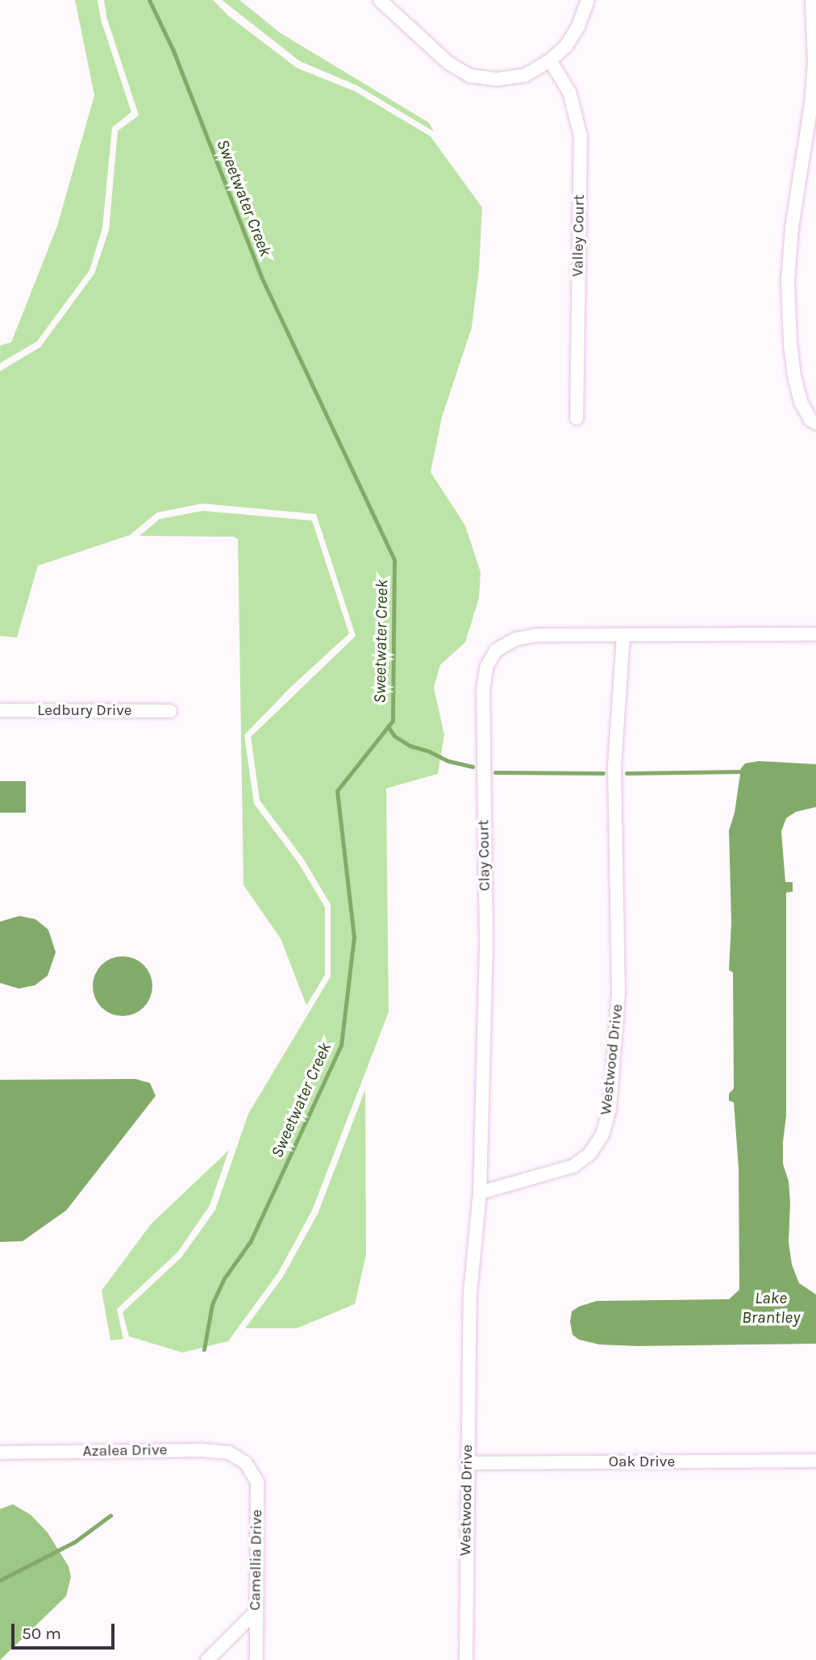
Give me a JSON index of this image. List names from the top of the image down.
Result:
{
  "streets": {
    "street": [
      "Valley Court",
      "Ledbury Drive",
      "Clay Court",
      "Westwood Drive",
      "Azalea Drive",
      "Oak Drive",
      "Camellia Drive"
    ]
  },
  "crossings": [
    ["Clay Court", "Westwood Drive"],
    ["Westwood Drive", "Oak Drive"],
    ["Azalea Drive", "Camellia Drive"]
  ],
  "water": ["Sweetwater Creek", "Lake Brantley"],
  "scale_bar": "50 m"
}
